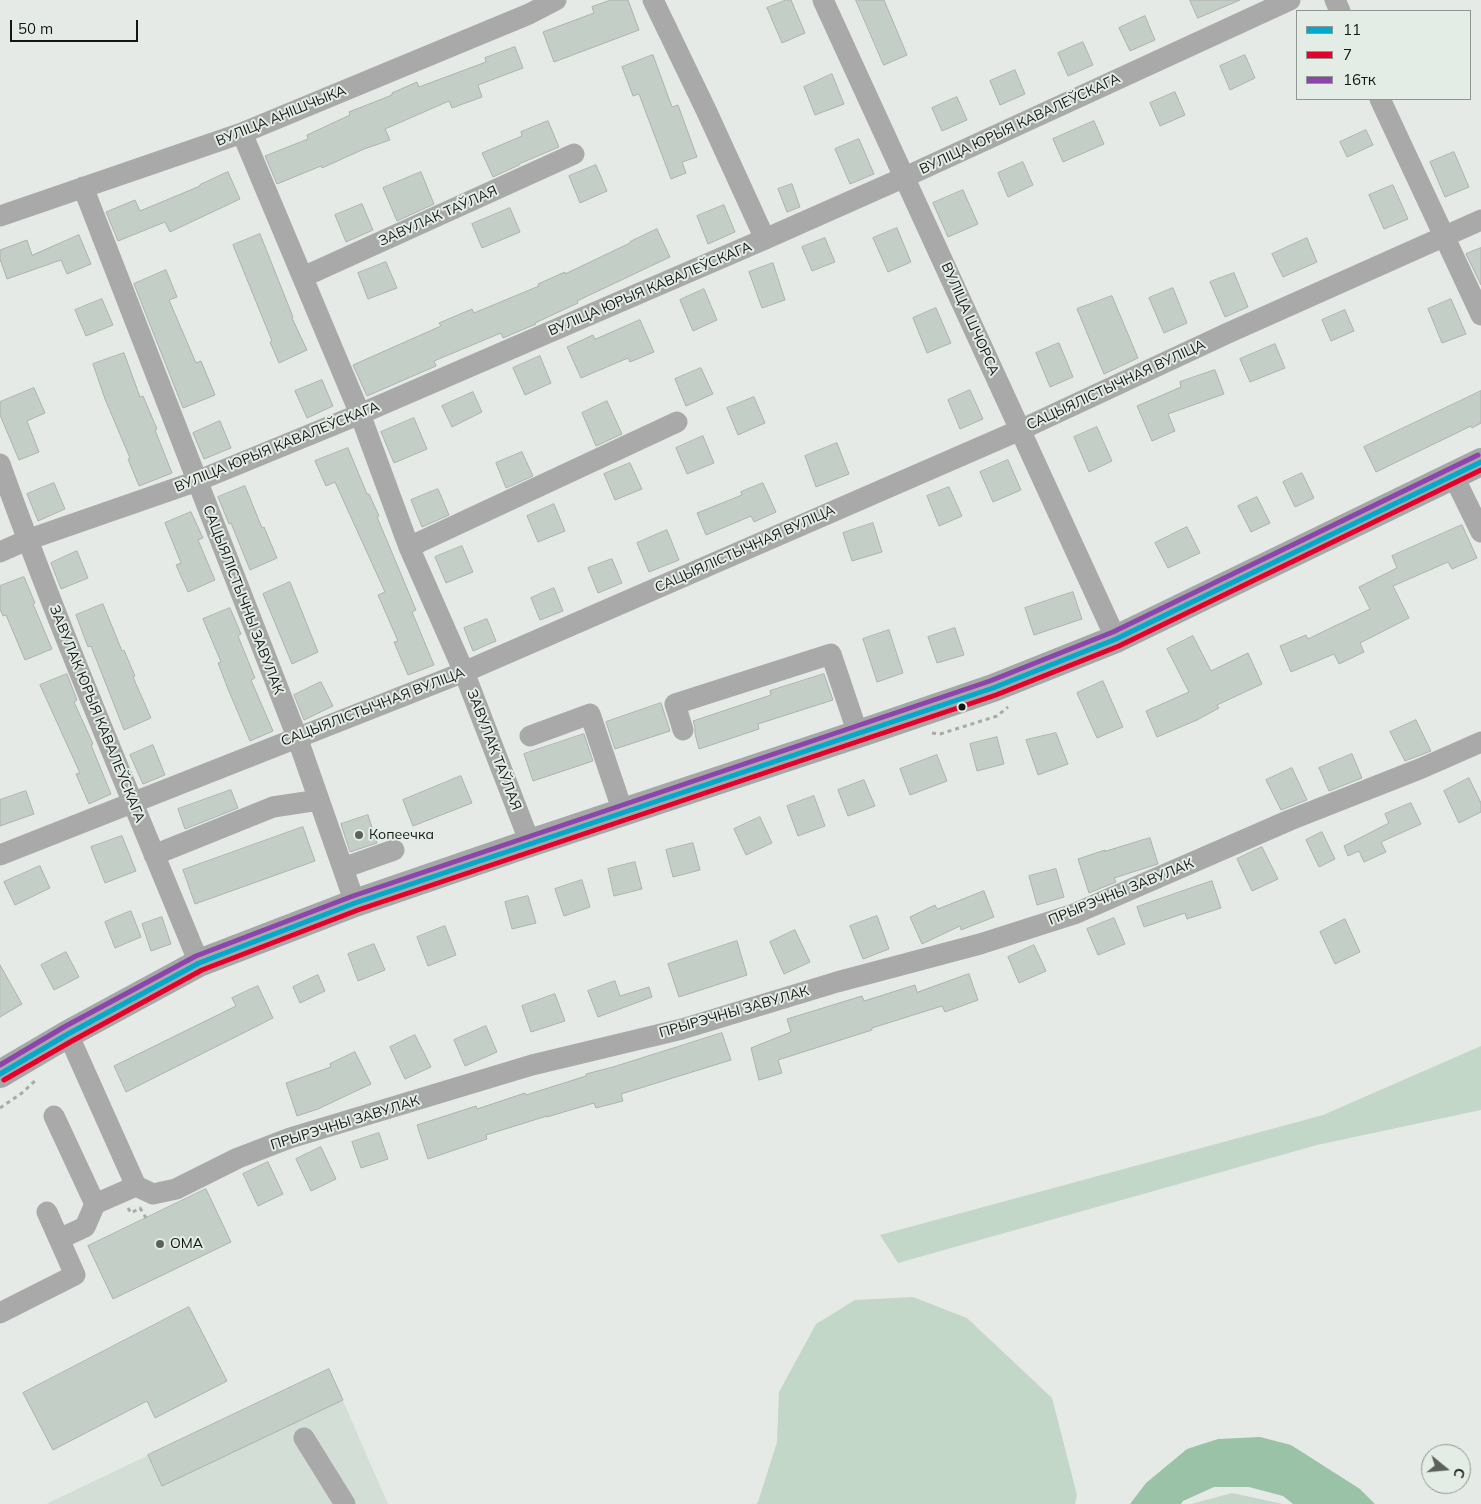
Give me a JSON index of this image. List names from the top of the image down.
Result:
{
  "streets": {
    "street": [
      "ВУЛІЦА АНІШЧЫКА",
      "ВУЛІЦА ЮРЫЯ КАВАЛЕЎСКАГА",
      "ЗАВУЛАК ТАЎЛАЯ",
      "ВУЛІЦА ШЧОРСА",
      "САЦЫЯЛІСТЫЧНАЯ ВУЛІЦА",
      "САЦЫЯЛІСТЫЧНЫ ЗАВУЛАК",
      "ЗАВУЛАК ЮРЫЯ КАВАЛЕЎСКАГА",
      "ПРЫРЭЧНЫ ЗАВУЛАК"
    ]
  },
  "crossings": [
    ["ВУЛІЦА АНІШЧЫКА", "ЗАВУЛАК ТАЎЛАЯ"],
    ["ВУЛІЦА АНІШЧЫКА", "САЦЫЯЛІСТЫЧНЫ ЗАВУЛАК"],
    ["ВУЛІЦА ЮРЫЯ КАВАЛЕЎСКАГА", "ЗАВУЛАК ТАЎЛАЯ"],
    ["ВУЛІЦА ЮРЫЯ КАВАЛЕЎСКАГА", "ВУЛІЦА ШЧОРСА"],
    ["ВУЛІЦА ЮРЫЯ КАВАЛЕЎСКАГА", "САЦЫЯЛІСТЫЧНЫ ЗАВУЛАК"],
    ["ВУЛІЦА ЮРЫЯ КАВАЛЕЎСКАГА", "ЗАВУЛАК ЮРЫЯ КАВАЛЕЎСКАГА"],
    ["ЗАВУЛАК ТАЎЛАЯ", "САЦЫЯЛІСТЫЧНАЯ ВУЛІЦА"],
    ["ВУЛІЦА ШЧОРСА", "САЦЫЯЛІСТЫЧНАЯ ВУЛІЦА"],
    ["САЦЫЯЛІСТЫЧНАЯ ВУЛІЦА", "САЦЫЯЛІСТЫЧНЫ ЗАВУЛАК"],
    ["САЦЫЯЛІСТЫЧНАЯ ВУЛІЦА", "ЗАВУЛАК ЮРЫЯ КАВАЛЕЎСКАГА"]
  ],
  "places": ["Копеечка", "ОМА"],
  "lines": ["transit line 16тк", "transit line 11", "transit line 7"],
  "legend": ["11", "7", "16тк"],
  "scale_bar": "50 m",
  "north": "right"
}
